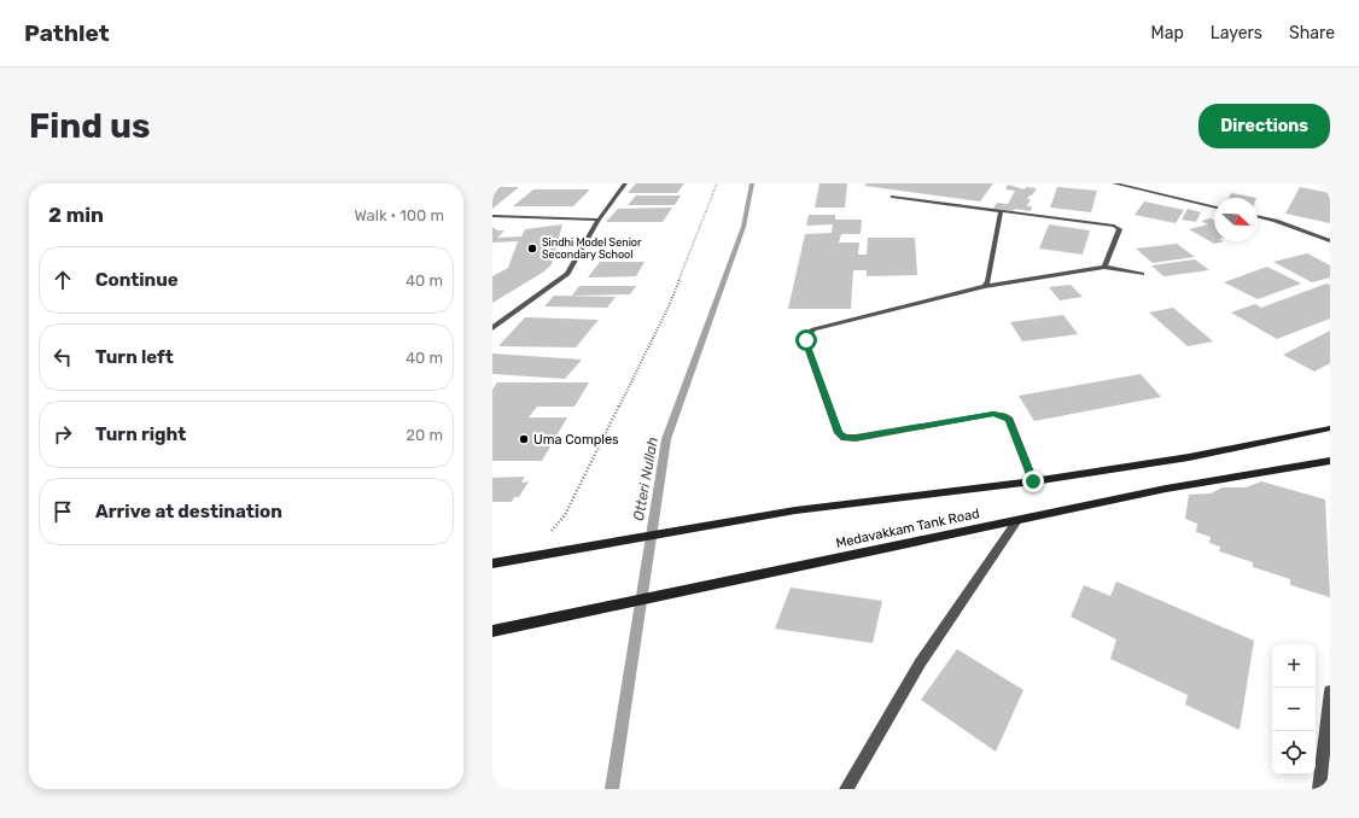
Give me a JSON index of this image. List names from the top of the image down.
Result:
{
  "streets": {
    "main road": ["Medavakkam Tank Road"]
  },
  "water": ["Otteri Nullah"],
  "places": ["Sindhi Model Senior Secondary School", "Uma Comples"],
  "north": "bottom right",
  "page": {
    "header": "Pathlet",
    "nav": ["Map", "Layers", "Share"],
    "buttons": "Directions",
    "title": "Find us",
    "heading": ["2 min", "Walk · 100 m"],
    "list": [
      ["Continue", "40 m"],
      ["Turn left", "40 m"],
      ["Turn right", "20 m"],
      "Arrive at destination"
    ],
    "map_buttons": ["+", "−"]
  }
}
